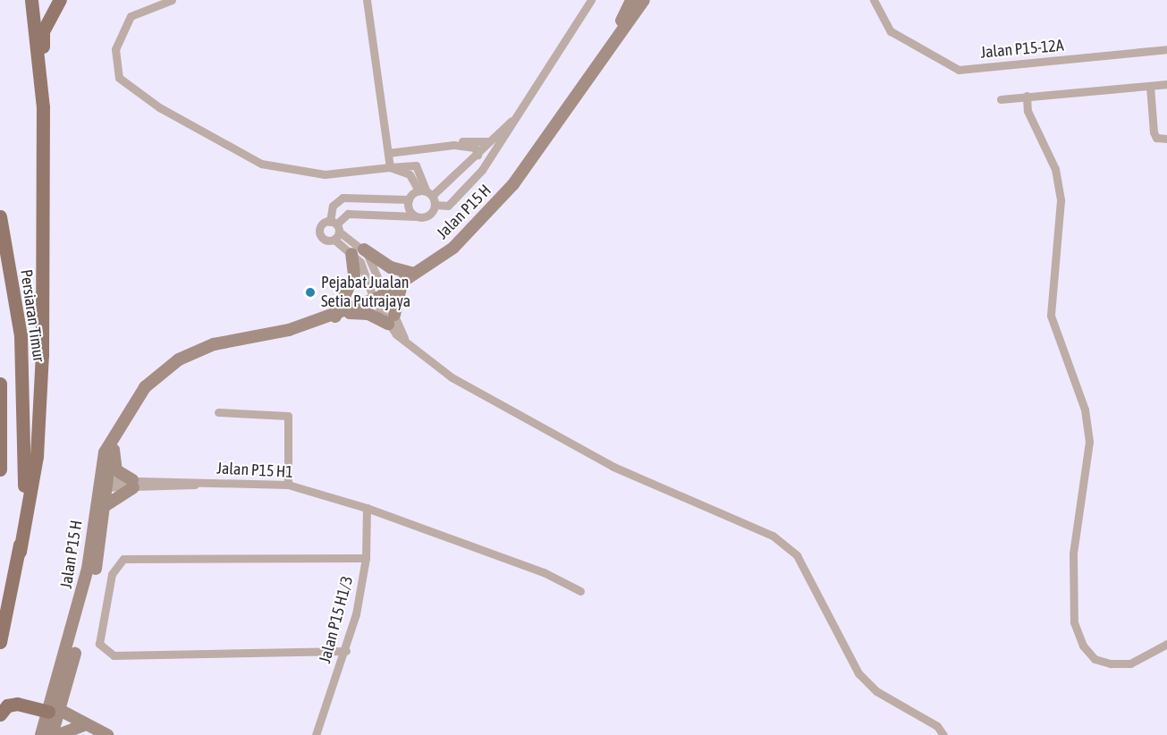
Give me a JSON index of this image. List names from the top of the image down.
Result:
{
  "streets": {
    "main road": ["Persiaran Timur"],
    "street": [
      "Jalan P15-12A",
      "Jalan P15 H",
      "Jalan P15 H1",
      "Jalan P15 H1/3"
    ]
  },
  "crossings": [
    ["Jalan P15 H", "Jalan P15 H1"],
    ["Jalan P15 H1", "Jalan P15 H1/3"]
  ],
  "places": ["Pejabat Jualan Setia Putrajaya"]
}
